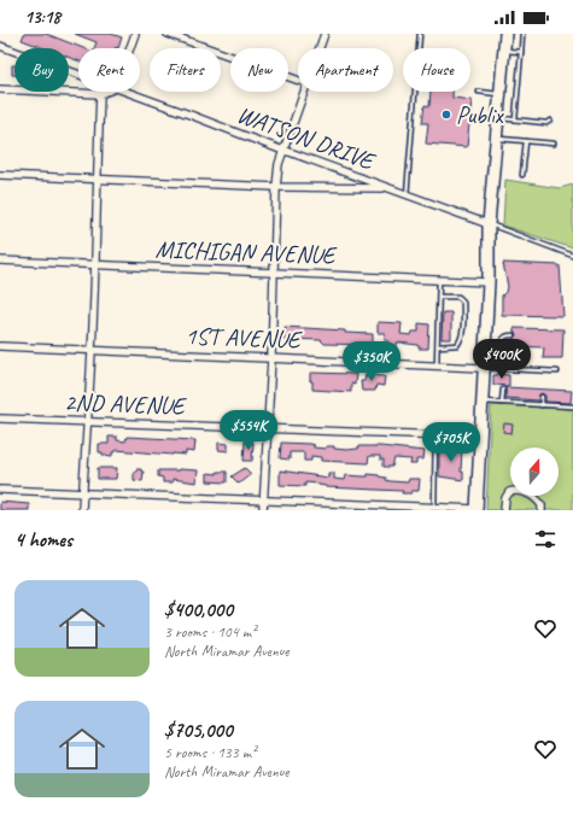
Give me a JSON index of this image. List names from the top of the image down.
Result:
{
  "streets": {
    "street": [
      "WATSON DRIVE",
      "MICHIGAN AVENUE",
      "1ST AVENUE",
      "2ND AVENUE"
    ]
  },
  "places": ["Publix"],
  "north": "top",
  "page": {
    "status": "13:18",
    "chip": [
      "Buy",
      "Rent",
      "Filters",
      "New",
      "Apartment",
      "House"
    ],
    "price": [
      "$400K",
      "$350K",
      "$554K",
      "$705K"
    ],
    "heading": "4 homes",
    "list": [
      {
        "name": "$400,000",
        "note": "3 rooms · 104 m² · North Miramar Avenue"
      },
      {
        "name": "$705,000",
        "note": "5 rooms · 133 m² · North Miramar Avenue"
      }
    ]
  }
}
